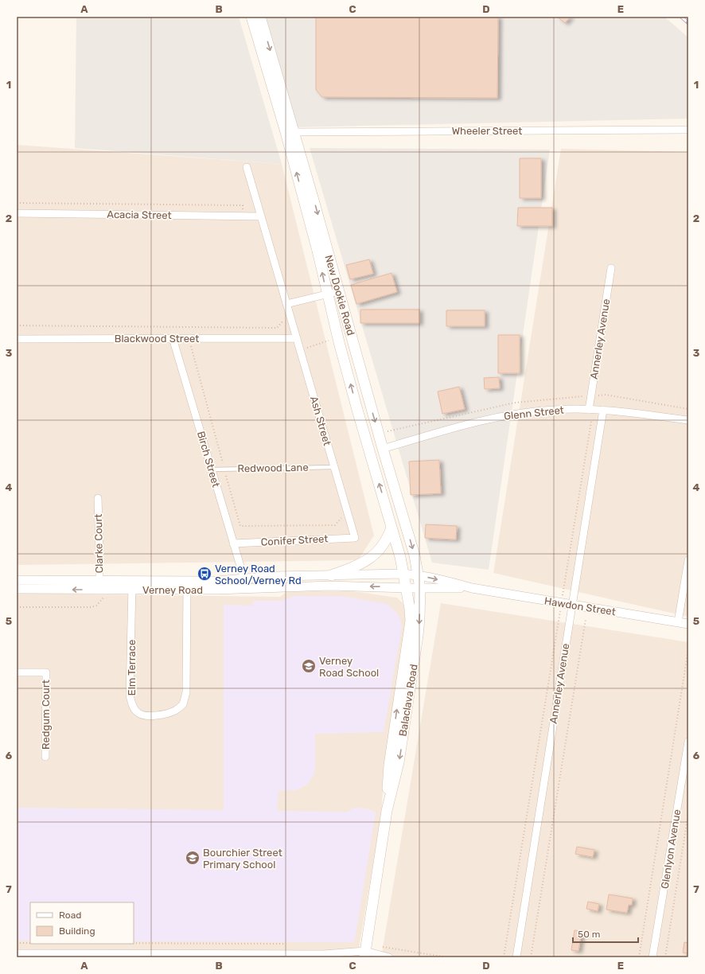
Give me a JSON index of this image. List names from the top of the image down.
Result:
{
  "streets": {
    "main road": ["New Dookie Road", "Balaclava Road"],
    "street": [
      "Wheeler Street",
      "Acacia Street",
      "Blackwood Street",
      "Annerley Avenue",
      "Glenn Street",
      "Ash Street",
      "Birch Street",
      "Conifer Street",
      "Clarke Court",
      "Verney Road",
      "Hawdon Street",
      "Elm Terrace",
      "Redgum Court",
      "Glenlyon Avenue"
    ],
    "lane": ["Redwood Lane"]
  },
  "crossings": [
    ["Wheeler Street", "New Dookie Road"],
    ["Acacia Street", "Ash Street"],
    ["New Dookie Road", "Glenn Street"],
    ["New Dookie Road", "Verney Road"],
    ["New Dookie Road", "Hawdon Street"],
    ["New Dookie Road", "Balaclava Road"],
    ["Blackwood Street", "Ash Street"],
    ["Blackwood Street", "Birch Street"],
    ["Annerley Avenue", "Glenn Street"],
    ["Annerley Avenue", "Hawdon Street"],
    ["Ash Street", "Redwood Lane"],
    ["Ash Street", "Conifer Street"],
    ["Birch Street", "Redwood Lane"],
    ["Birch Street", "Conifer Street"],
    ["Birch Street", "Verney Road"],
    ["Clarke Court", "Verney Road"],
    ["Verney Road", "Hawdon Street"],
    ["Verney Road", "Elm Terrace"],
    ["Verney Road", "Balaclava Road"],
    ["Hawdon Street", "Balaclava Road"]
  ],
  "places": {
    "bus stop": ["Verney Road School/Verney Rd"],
    "school or university": ["Verney Road School", "Bourchier Street Primary School"]
  },
  "legend": ["Road", "Building"],
  "scale_bar": "50 m",
  "grid": {
    "columns": [
      "A",
      "B",
      "C",
      "D",
      "E"
    ],
    "rows": [
      "1",
      "2",
      "3",
      "4",
      "5",
      "6",
      "7"
    ]
  }
}
